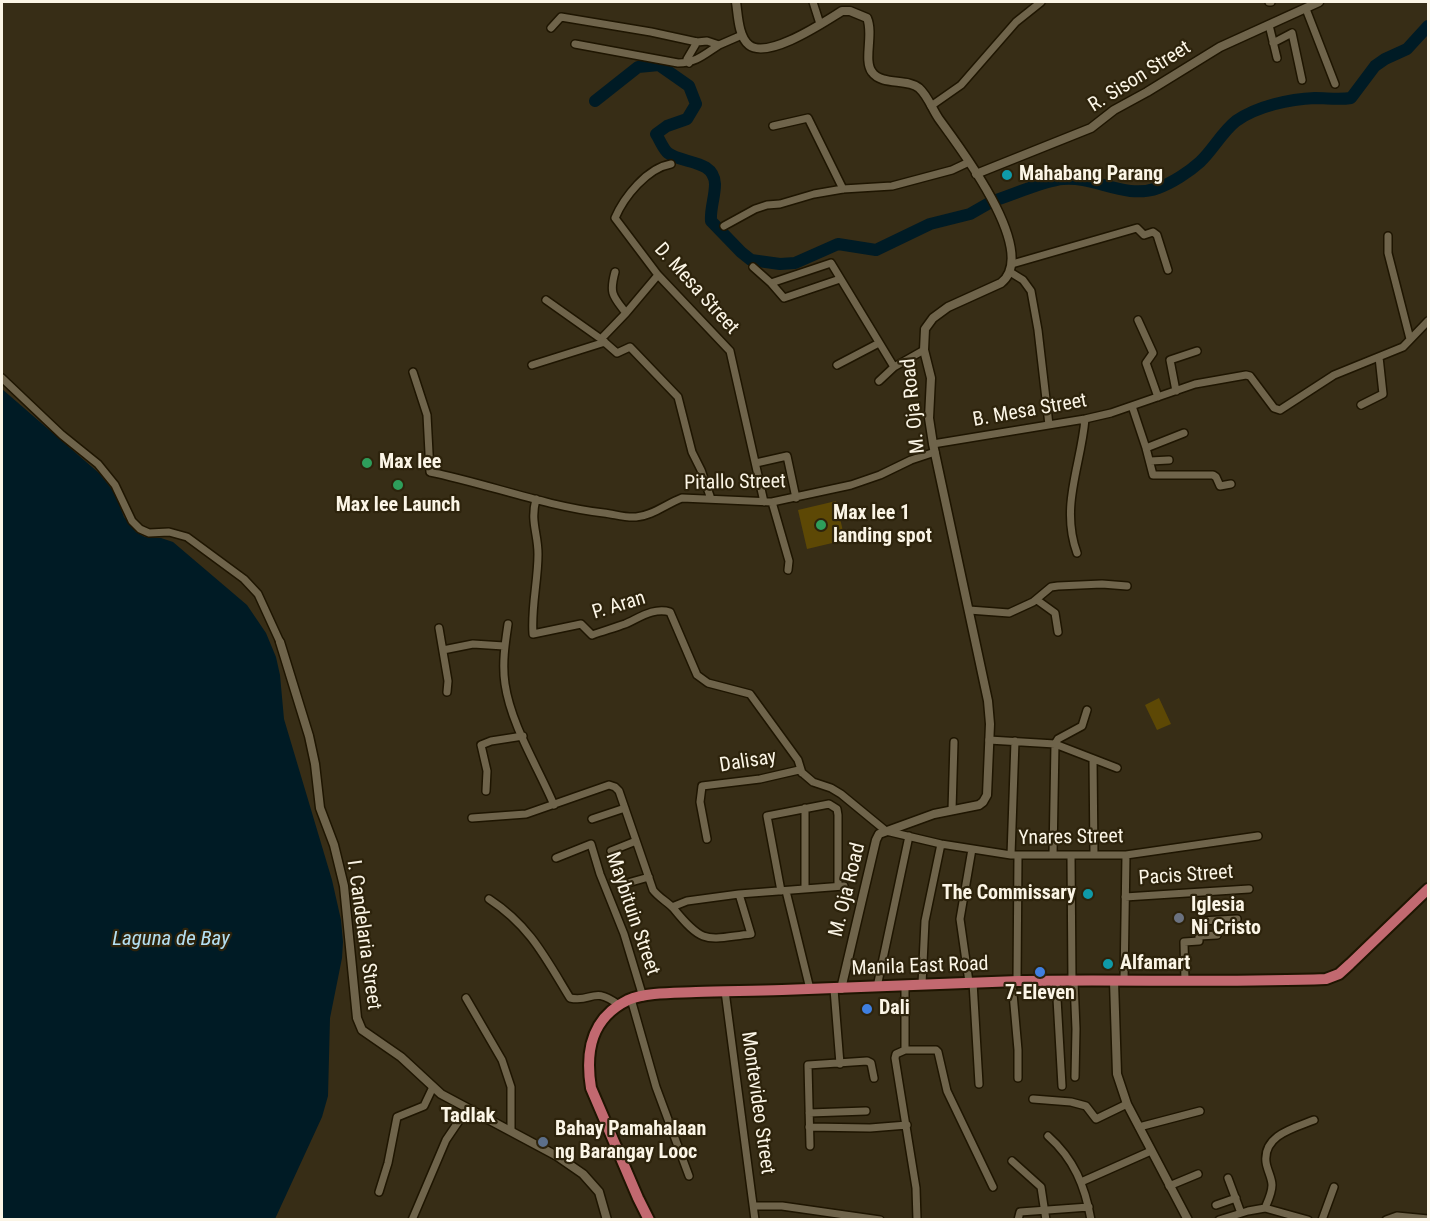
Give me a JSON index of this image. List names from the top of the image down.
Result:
{
  "streets": {
    "main road": ["Manila East Road"],
    "street": [
      "R. Sison Street",
      "D. Mesa Street",
      "M. Oja Road",
      "B. Mesa Street",
      "Pitallo Street",
      "P. Aran",
      "Dalisay",
      "Ynares Street",
      "Pacis Street",
      "Maybituin Street",
      "I. Candelaria Street",
      "Montevideo Street"
    ]
  },
  "crossings": [
    ["D. Mesa Street", "Pitallo Street"],
    ["M. Oja Road", "B. Mesa Street"],
    ["M. Oja Road", "Pitallo Street"],
    ["M. Oja Road", "Ynares Street"],
    ["M. Oja Road", "Manila East Road"],
    ["B. Mesa Street", "Pitallo Street"],
    ["Pitallo Street", "P. Aran"],
    ["P. Aran", "Dalisay"],
    ["Maybituin Street", "Manila East Road"],
    ["Manila East Road", "Montevideo Street"]
  ],
  "districts": ["Tadlak"],
  "water": ["Laguna de Bay"],
  "places": [
    "Mahabang Parang",
    "Max lee",
    "Max lee Launch",
    "Max lee 1 landing spot",
    "The Commissary",
    "Iglesia Ni Cristo",
    "Alfamart",
    "7-Eleven",
    "Dali",
    "Bahay Pamahalaan ng Barangay Looc"
  ]
}
